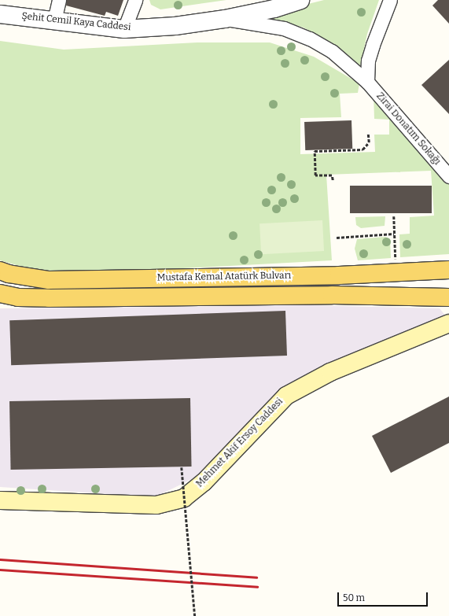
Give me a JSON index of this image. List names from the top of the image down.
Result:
{
  "streets": {
    "main road": ["Mustafa Kemal Atatürk Bulvarı", "Mehmet Akif Ersoy Caddesi"],
    "street": ["Şehit Cemil Kaya Caddesi", "Zirai Donatım Sokağı"]
  },
  "crossings": [
    ["Şehit Cemil Kaya Caddesi", "Zirai Donatım Sokağı"]
  ],
  "scale_bar": "50 m"
}
